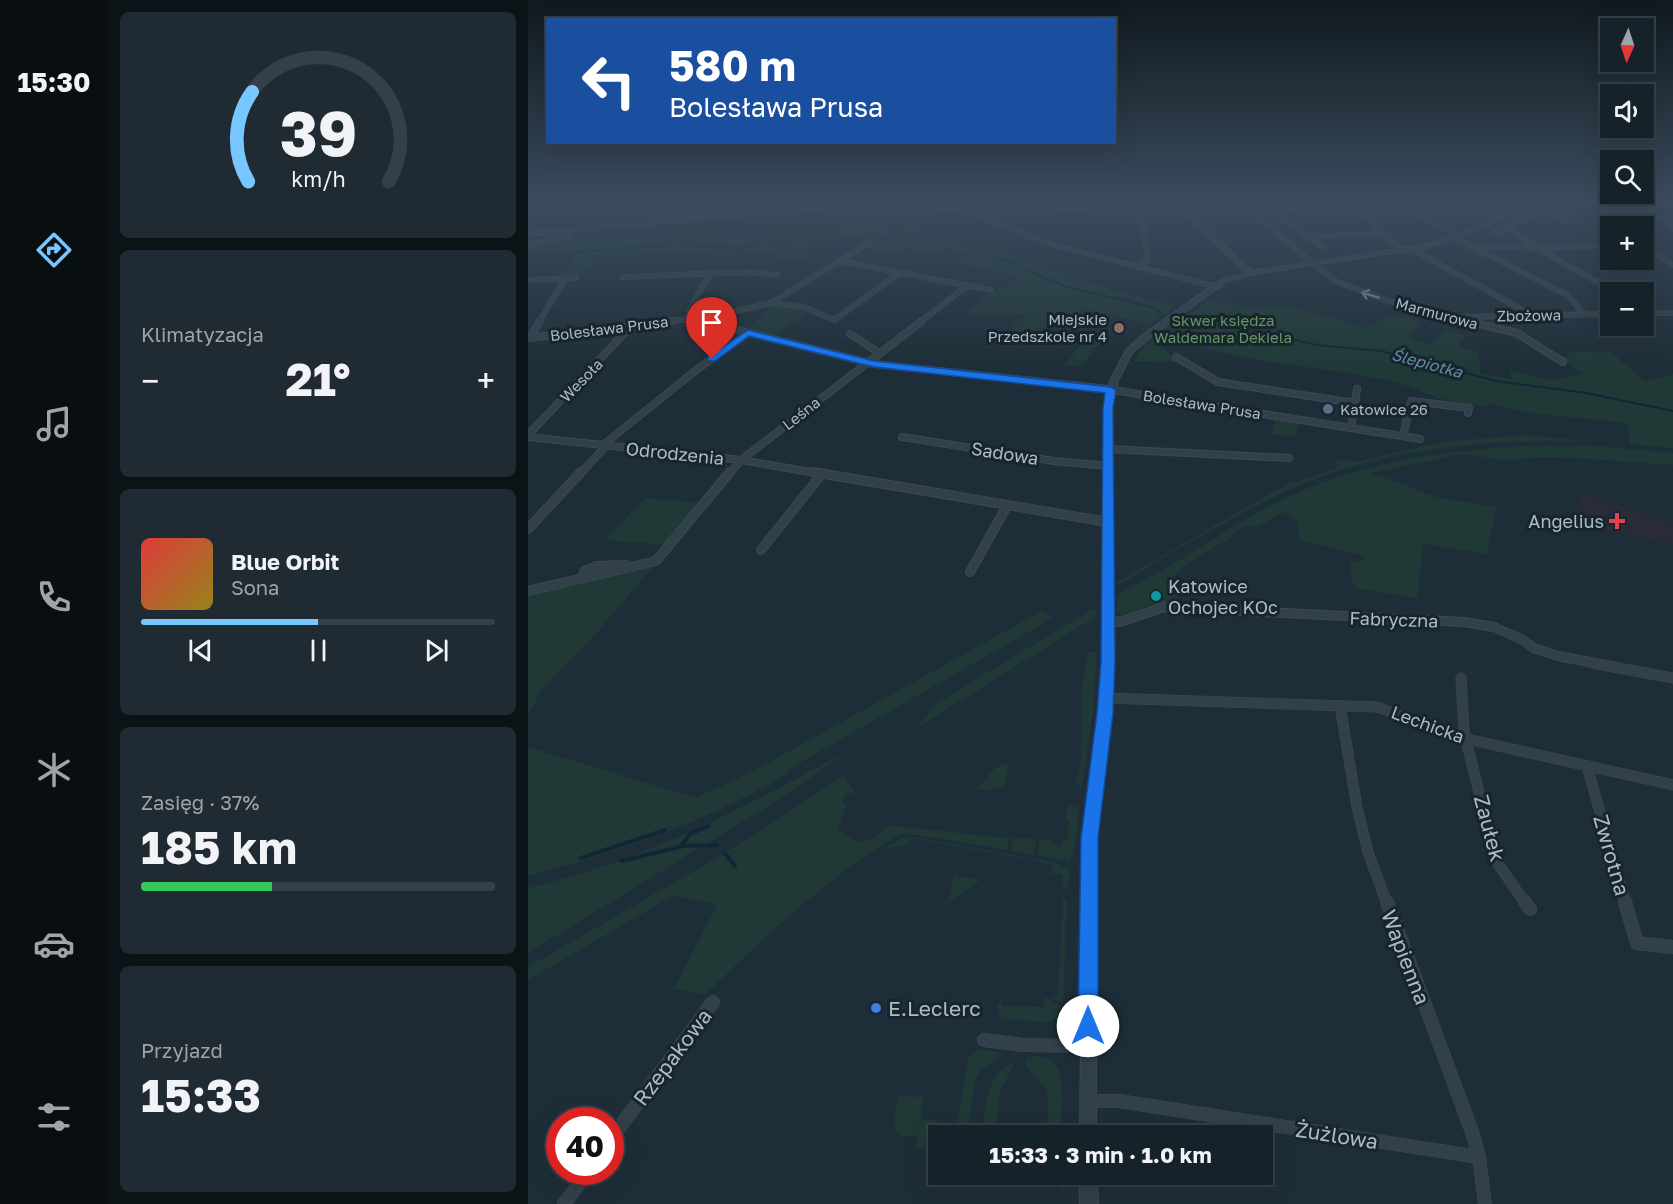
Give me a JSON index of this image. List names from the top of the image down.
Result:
{
  "streets": {
    "street": [
      "Marmurowa",
      "Zbożowa",
      "Bolesława Prusa",
      "Wesoła",
      "Leśna",
      "Odrodzenia",
      "Sadowa",
      "Fabryczna",
      "Lechicka",
      "Zaułek",
      "Zwrotna",
      "Wapienna",
      "Rzepakowa",
      "Żużlowa"
    ]
  },
  "crossings": [
    ["Marmurowa", "Zbożowa"],
    ["Bolesława Prusa", "Wesoła"],
    ["Bolesława Prusa", "Leśna"],
    ["Wesoła", "Odrodzenia"],
    ["Leśna", "Odrodzenia"],
    ["Lechicka", "Zaułek"],
    ["Lechicka", "Zwrotna"],
    ["Lechicka", "Wapienna"],
    ["Wapienna", "Żużlowa"]
  ],
  "one_way": ["Marmurowa"],
  "water": ["Ślepiotka"],
  "parks": ["Skwer księdza Waldemara Dekiela"],
  "places": {
    "other": [
      "Miejskie Przedszkole nr 4",
      "Katowice 26",
      "Katowice Ochojec KOc",
      "E.Leclerc"
    ],
    "health": ["Angelius"]
  },
  "north": "bottom",
  "page": {
    "tabs": "15:30",
    "map_buttons": ["+", "−"],
    "turn": ["580 m", "Bolesława Prusa"],
    "tile": [
      "Klimatyzacja",
      ["Zasięg · 37%", "185 km"],
      ["Przyjazd", "15:33"]
    ],
    "heat": ["−", "21°", "+"],
    "song": ["Blue Orbit", "Sona"],
    "limit": "40",
    "trip": "15:33 · 3 min · 1.0 km",
    "gauge": ["39", "km/h"]
  }
}
